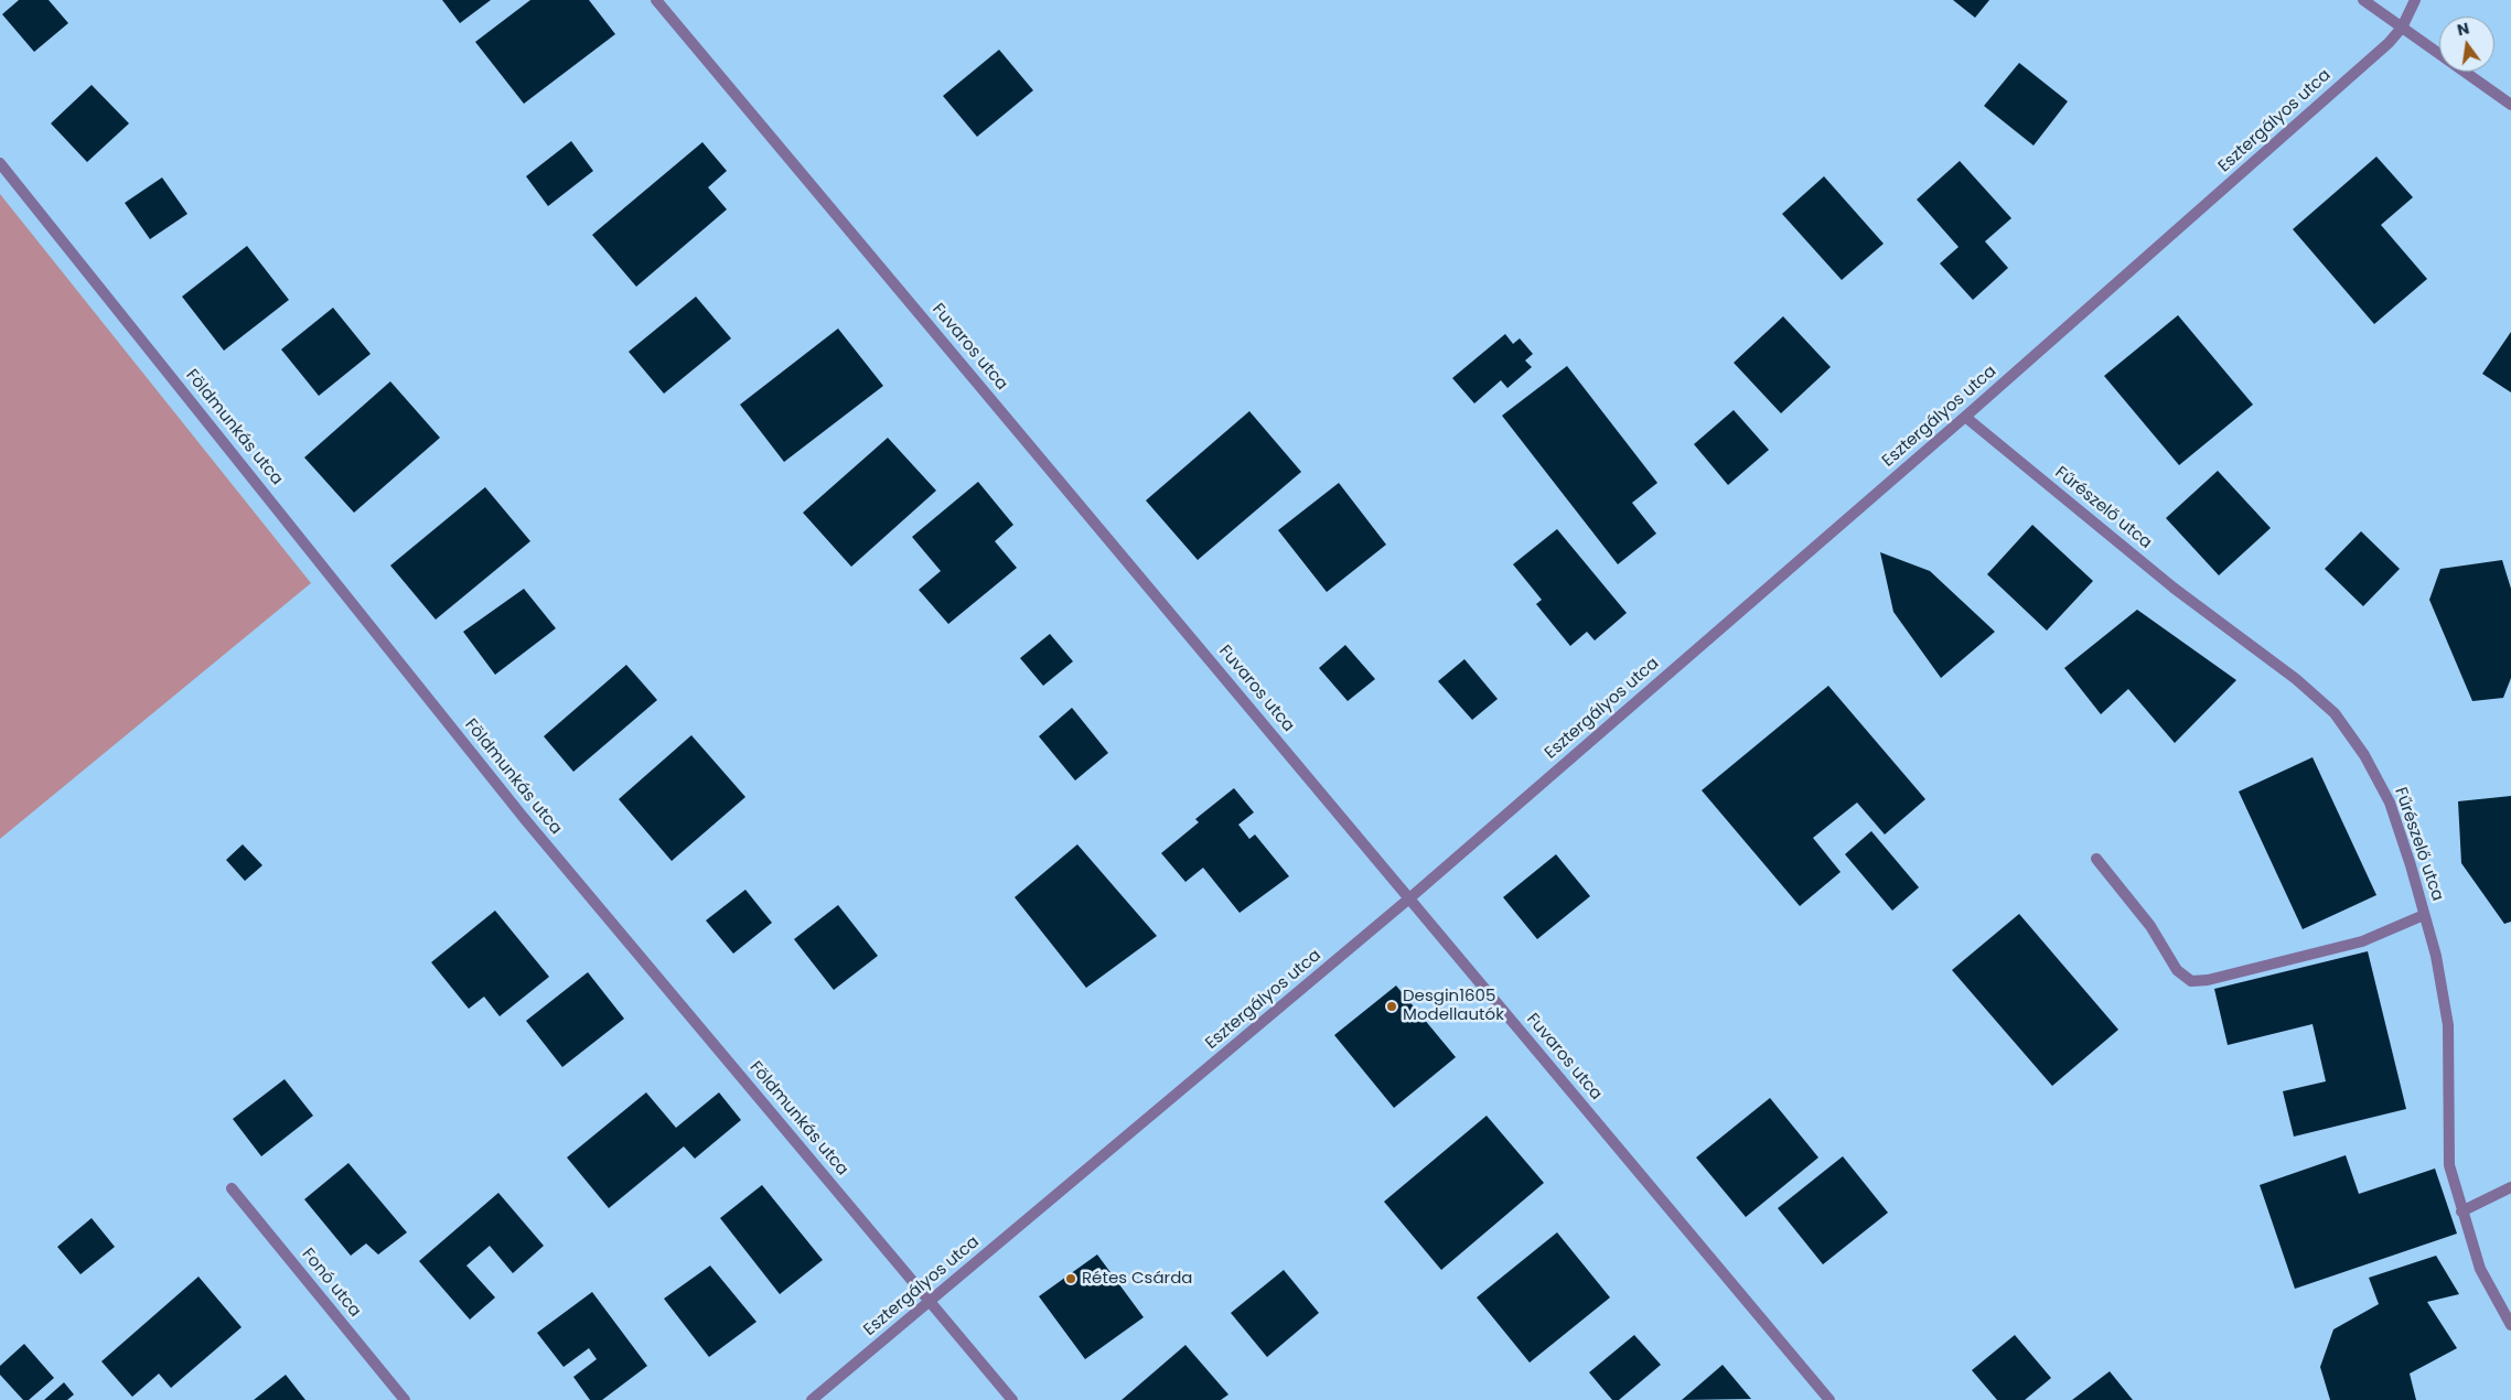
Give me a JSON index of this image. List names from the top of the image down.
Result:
{
  "streets": {
    "street": [
      "Esztergályos utca",
      "Fuvaros utca",
      "Földmunkás utca",
      "Fűrészelő utca",
      "Fonó utca"
    ]
  },
  "crossings": [
    ["Esztergályos utca", "Fuvaros utca"],
    ["Esztergályos utca", "Földmunkás utca"],
    ["Esztergályos utca", "Fűrészelő utca"]
  ],
  "places": ["Desgin1605 Modellautók", "Rétes Csárda"],
  "north": "top"
}
